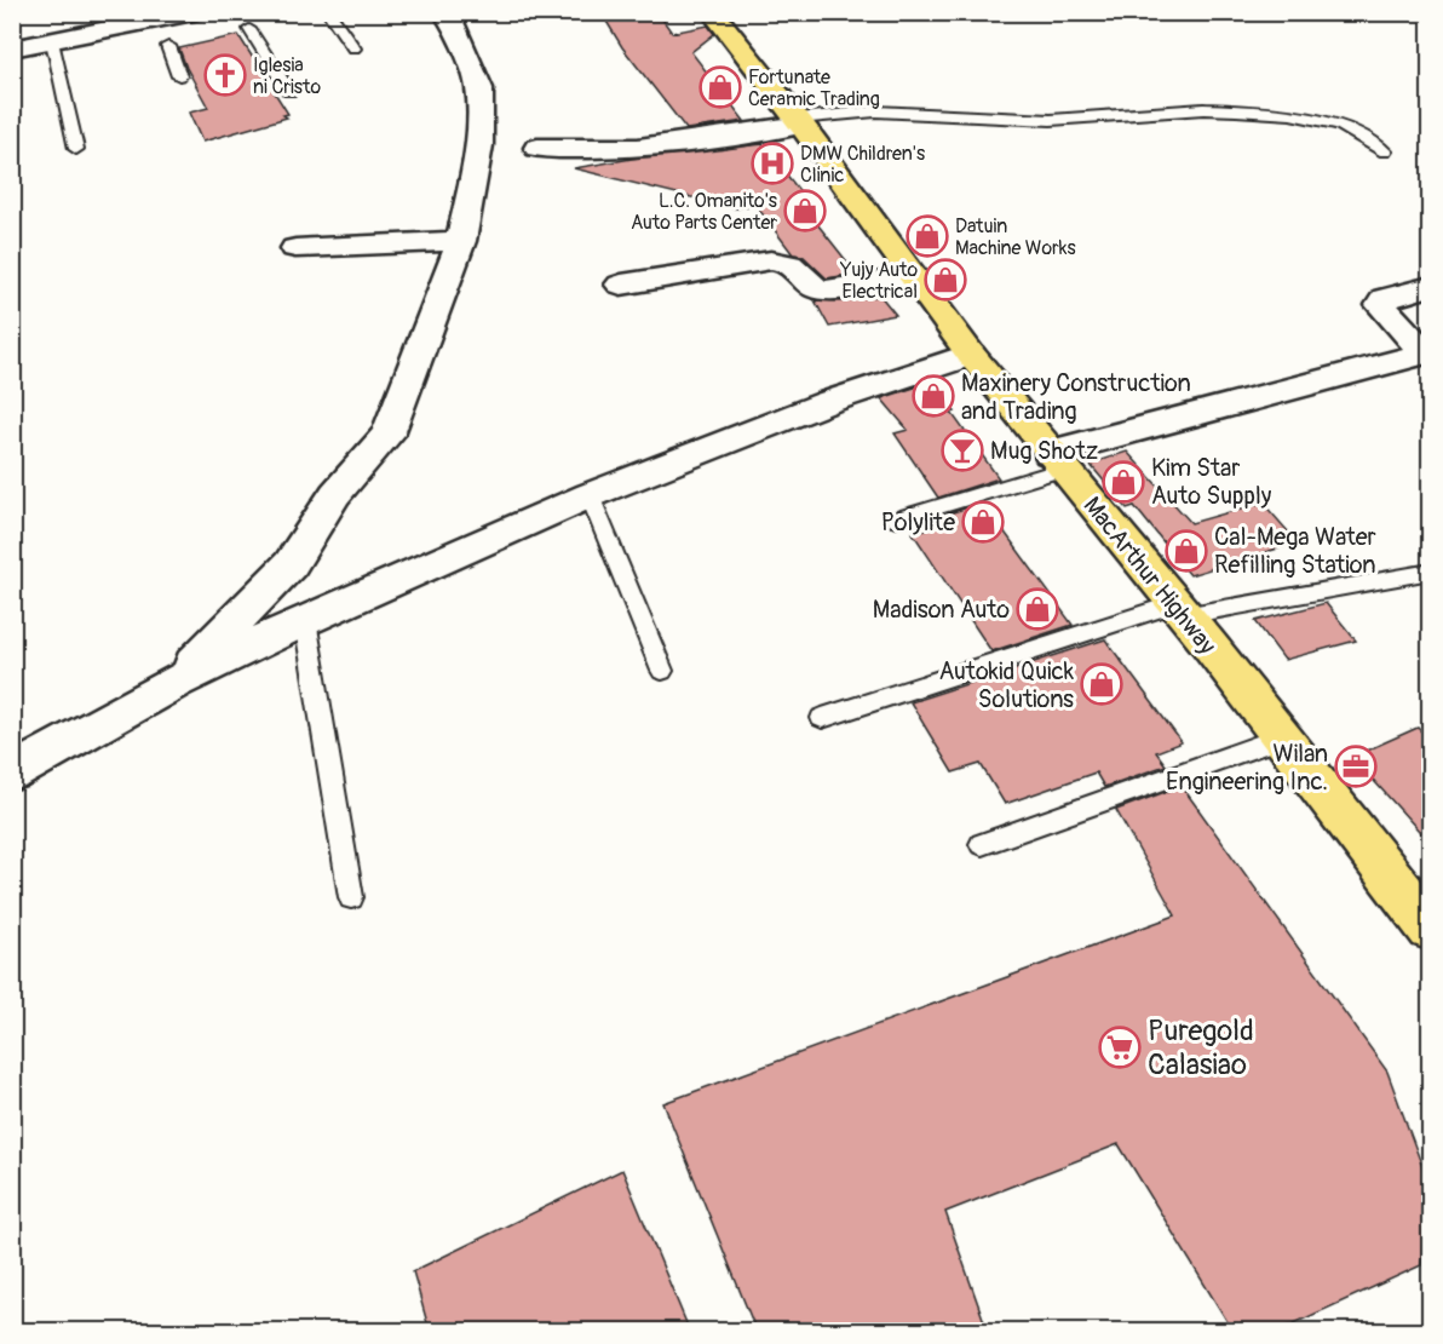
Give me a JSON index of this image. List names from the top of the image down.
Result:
{
  "streets": {
    "main road": ["MacArthur Highway"]
  },
  "places": {
    "church": ["Iglesia ni Cristo"],
    "shop": [
      "Fortunate Ceramic Trading",
      "L.C. Omanito's Auto Parts Center",
      "Datuin Machine Works",
      "Yujy Auto Electrical",
      "Maxinery Construction and Trading",
      "Kim Star Auto Supply",
      "Polylite",
      "Cal-Mega Water Refilling Station",
      "Madison Auto",
      "Autokid Quick Solutions"
    ],
    "hospital": ["DMW Children's Clinic"],
    "bar": ["Mug Shotz"],
    "office": ["Wilan Engineering Inc."],
    "supermarket": ["Puregold Calasiao"]
  }
}
